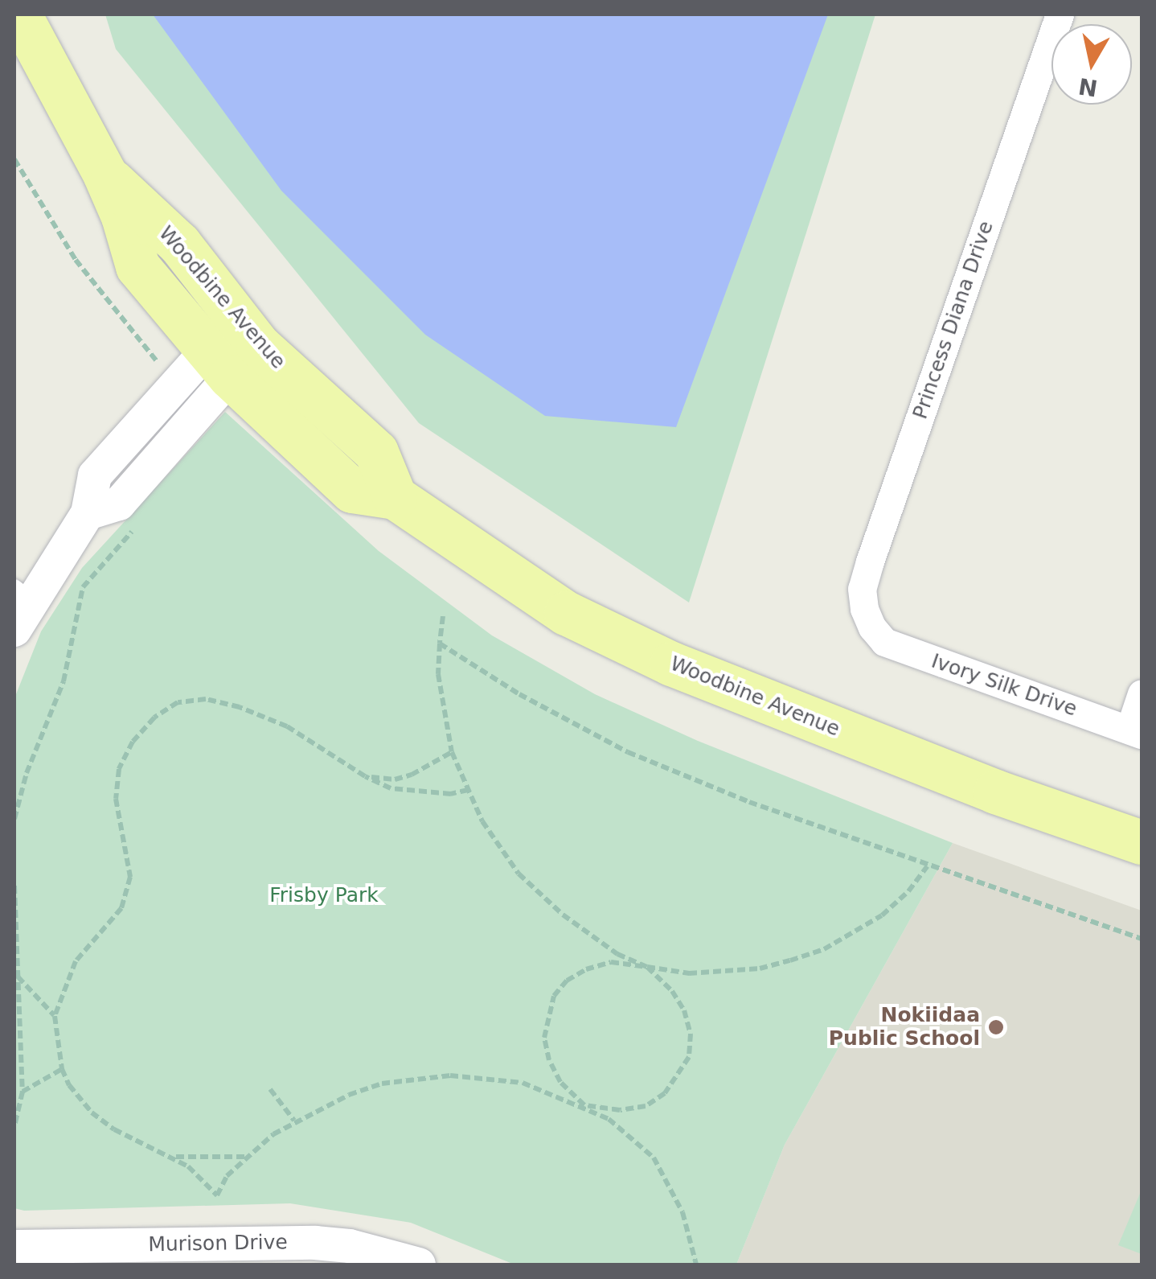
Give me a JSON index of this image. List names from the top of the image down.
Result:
{
  "streets": {
    "main road": ["Woodbine Avenue"],
    "street": ["Princess Diana Drive", "Ivory Silk Drive", "Murison Drive"]
  },
  "crossings": [
    ["Princess Diana Drive", "Ivory Silk Drive"]
  ],
  "parks": ["Frisby Park"],
  "places": ["Nokiidaa Public School"],
  "north": "bottom"
}
